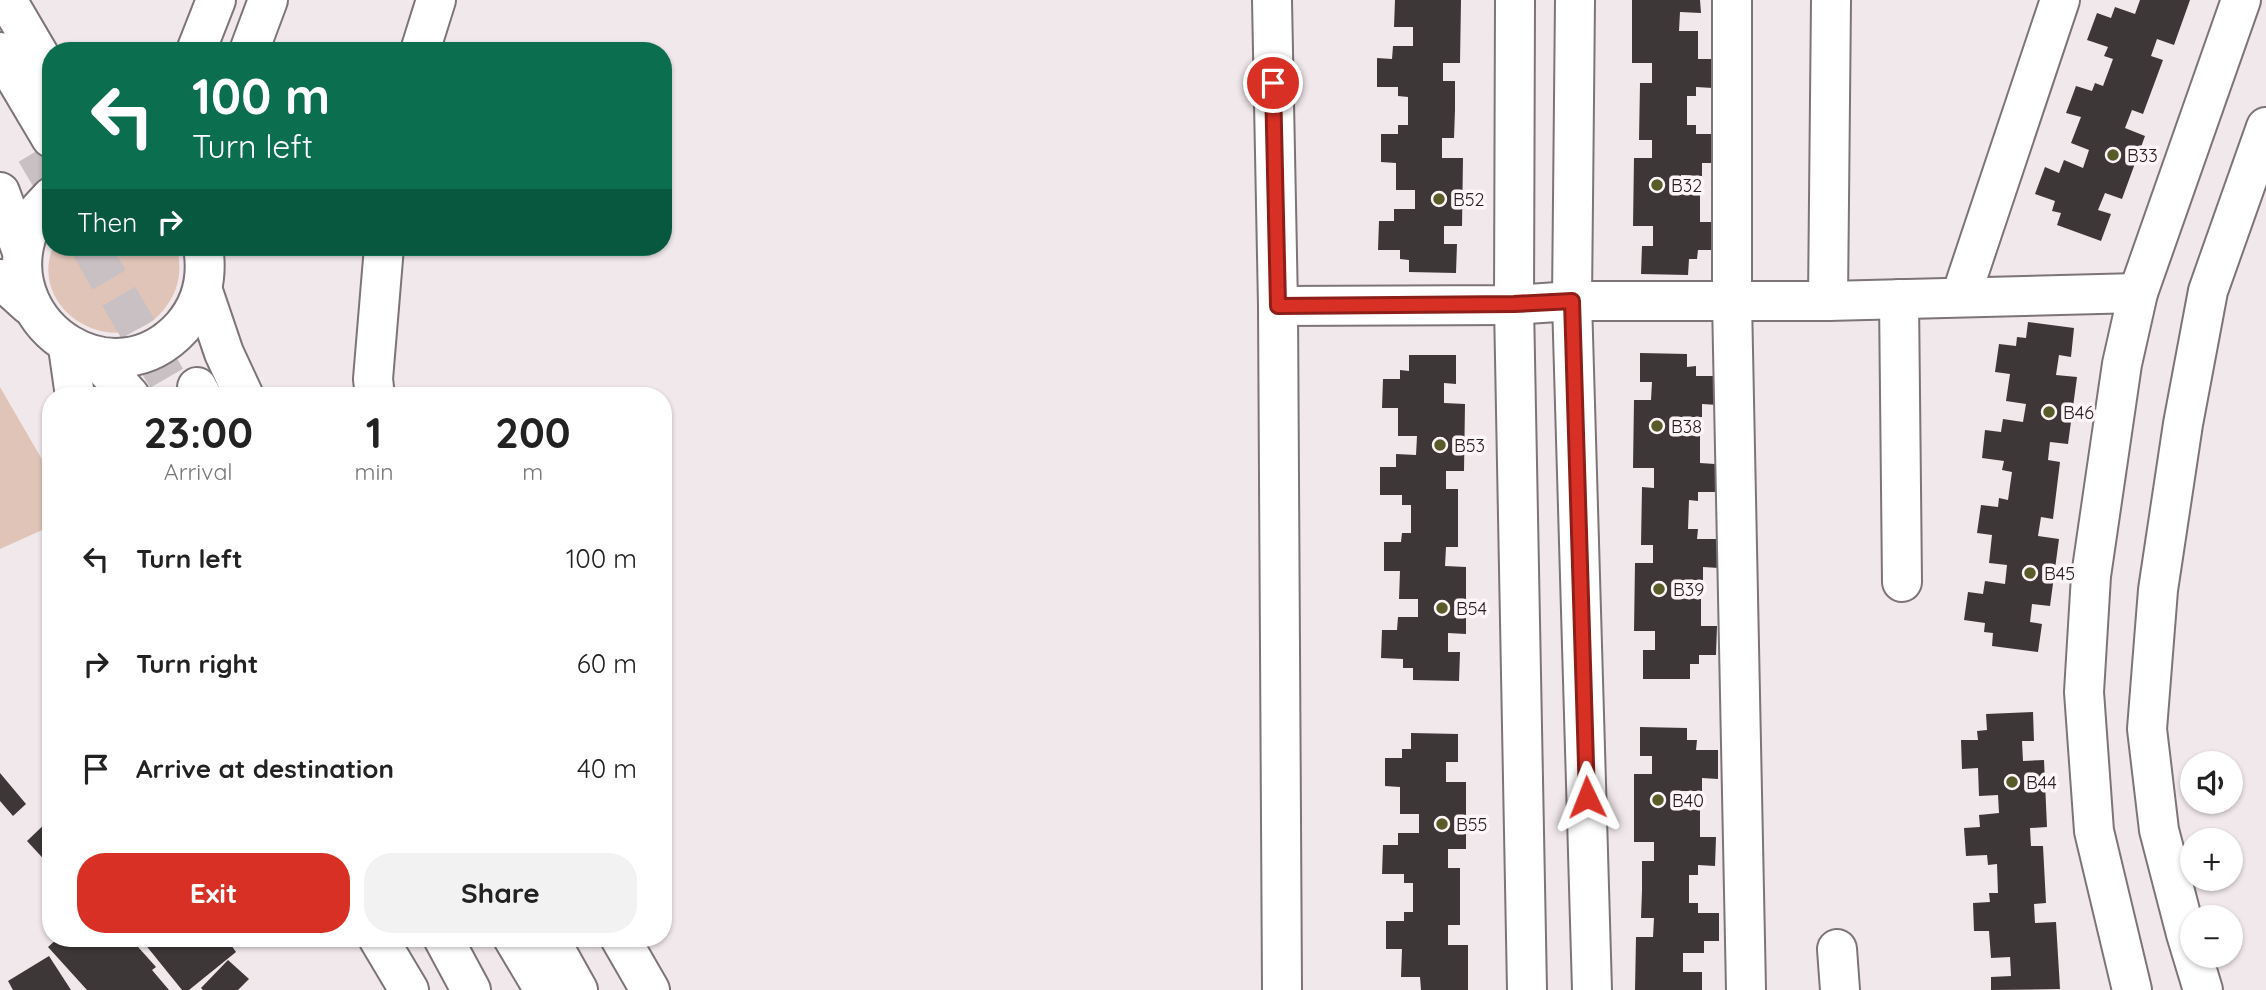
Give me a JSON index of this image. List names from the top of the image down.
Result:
{
  "places": [
    "B33",
    "B32",
    "B52",
    "B46",
    "B38",
    "B53",
    "B45",
    "B39",
    "B54",
    "B44",
    "B40",
    "B55"
  ],
  "page": {
    "turn": ["100 m", "Turn left"],
    "then": "Then",
    "eta": [
      "23:00",
      "Arrival",
      "1",
      "min",
      "200",
      "m"
    ],
    "list": [
      {
        "name": "Turn left",
        "value": "100 m"
      },
      {
        "name": "Turn right",
        "value": "60 m"
      },
      {
        "name": "Arrive at destination",
        "value": "40 m"
      }
    ],
    "map_buttons": ["+", "−"],
    "buttons": ["Exit", "Share"]
  }
}
